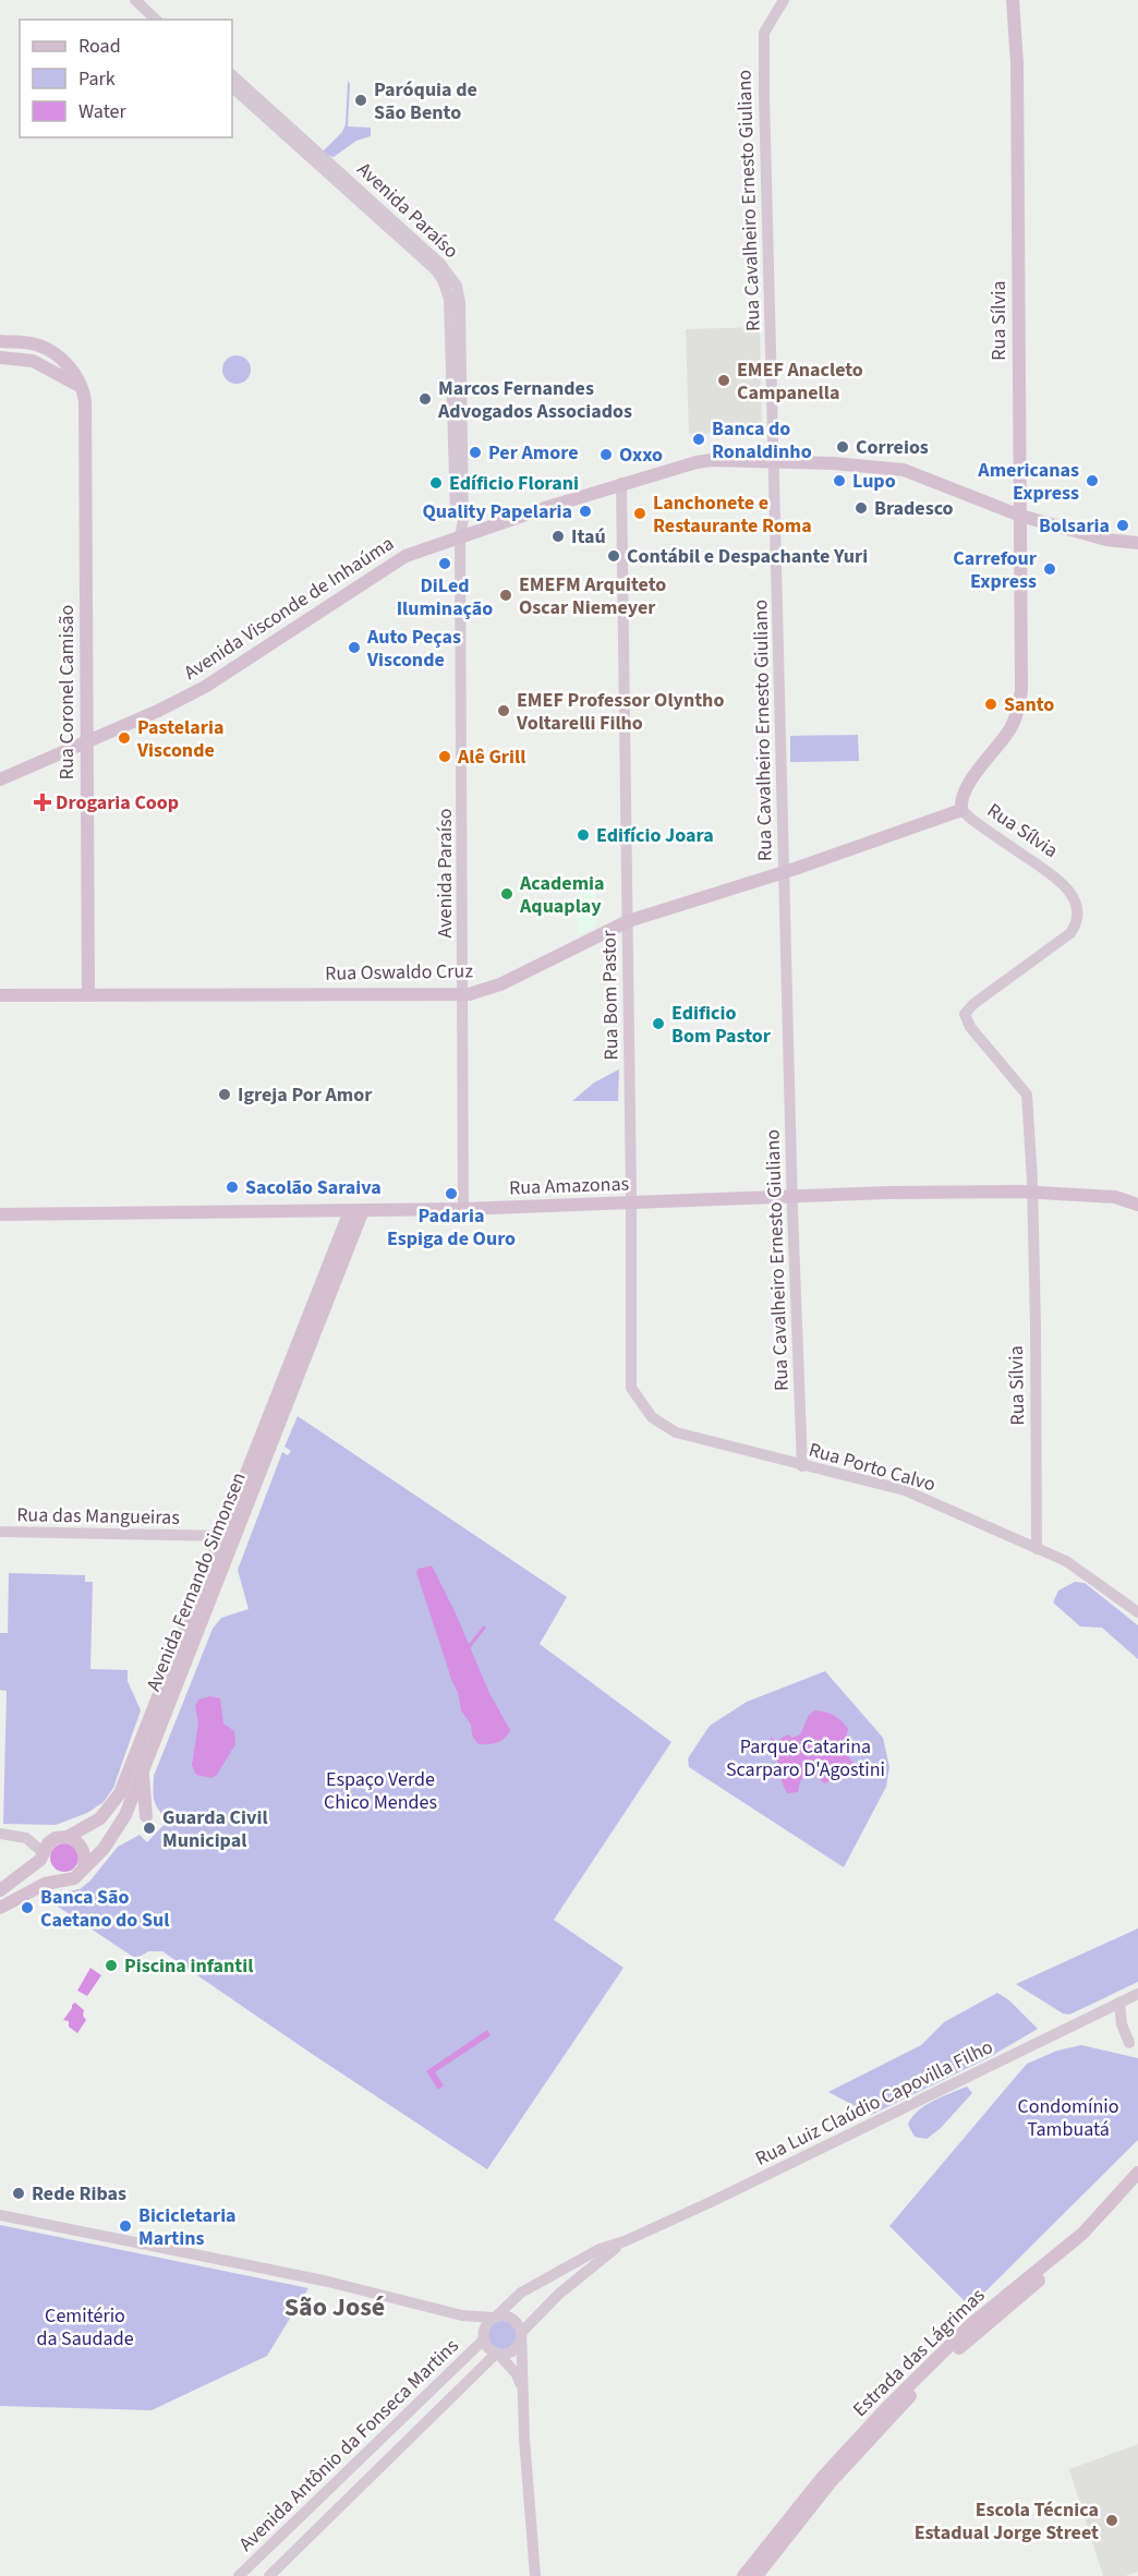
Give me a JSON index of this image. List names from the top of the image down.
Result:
{
  "streets": {
    "main road": [
      "Rua Sílvia",
      "Avenida Visconde de Inhaúma",
      "Rua Coronel Camisão",
      "Rua Oswaldo Cruz",
      "Rua Amazonas",
      "Avenida Fernando Simonsen",
      "Estrada das Lágrimas"
    ],
    "street": [
      "Rua Cavalheiro Ernesto Giuliano",
      "Avenida Paraíso",
      "Rua Bom Pastor",
      "Rua Porto Calvo",
      "Rua das Mangueiras",
      "Rua Luiz Claúdio Capovilla Filho",
      "Avenida Antônio da Fonseca Martins"
    ]
  },
  "crossings": [
    ["Rua Cavalheiro Ernesto Giuliano", "Avenida Visconde de Inhaúma"],
    ["Rua Cavalheiro Ernesto Giuliano", "Rua Oswaldo Cruz"],
    ["Rua Cavalheiro Ernesto Giuliano", "Rua Amazonas"],
    ["Rua Cavalheiro Ernesto Giuliano", "Rua Porto Calvo"],
    ["Avenida Paraíso", "Avenida Visconde de Inhaúma"],
    ["Avenida Paraíso", "Rua Oswaldo Cruz"],
    ["Avenida Paraíso", "Rua Amazonas"],
    ["Rua Sílvia", "Avenida Visconde de Inhaúma"],
    ["Rua Sílvia", "Rua Oswaldo Cruz"],
    ["Rua Sílvia", "Rua Amazonas"],
    ["Rua Sílvia", "Rua Porto Calvo"],
    ["Avenida Visconde de Inhaúma", "Rua Coronel Camisão"],
    ["Avenida Visconde de Inhaúma", "Rua Bom Pastor"],
    ["Rua Coronel Camisão", "Rua Oswaldo Cruz"],
    ["Rua Oswaldo Cruz", "Rua Bom Pastor"],
    ["Rua Bom Pastor", "Rua Amazonas"],
    ["Rua Bom Pastor", "Rua Porto Calvo"],
    ["Rua Amazonas", "Avenida Fernando Simonsen"],
    ["Rua das Mangueiras", "Avenida Fernando Simonsen"],
    ["Rua Luiz Claúdio Capovilla Filho", "Avenida Antônio da Fonseca Martins"]
  ],
  "districts": ["São José"],
  "parks": [
    "Parque Catarina Scarparo D'Agostini",
    "Espaço Verde Chico Mendes",
    "Condomínio Tambuatá",
    "Cemitério da Saudade"
  ],
  "places": {
    "other": [
      "Paróquia de São Bento",
      "EMEF Anacleto Campanella",
      "Marcos Fernandes Advogados Associados",
      "Banca do Ronaldinho",
      "Correios",
      "Per Amore",
      "Oxxo",
      "Lupo",
      "Americanas Express",
      "Edíficio Florani",
      "Bradesco",
      "Quality Papelaria",
      "Lanchonete e Restaurante Roma",
      "Bolsaria",
      "Itaú",
      "Contábil e Despachante Yuri",
      "DiLed Iluminação",
      "Carrefour Express",
      "EMEFM Arquiteto Oscar Niemeyer",
      "Auto Peças Visconde",
      "Santo",
      "EMEF Professor Olyntho Voltarelli Filho",
      "Pastelaria Visconde",
      "Alê Grill",
      "Edifício Joara",
      "Academia Aquaplay",
      "Edificio Bom Pastor",
      "Igreja Por Amor",
      "Sacolão Saraiva",
      "Padaria Espiga de Ouro",
      "Guarda Civil Municipal",
      "Banca São Caetano do Sul",
      "Piscina infantil",
      "Rede Ribas",
      "Bicicletaria Martins",
      "Escola Técnica Estadual Jorge Street"
    ],
    "health": ["Drogaria Coop"]
  },
  "legend": ["Road", "Park", "Water"]
}
